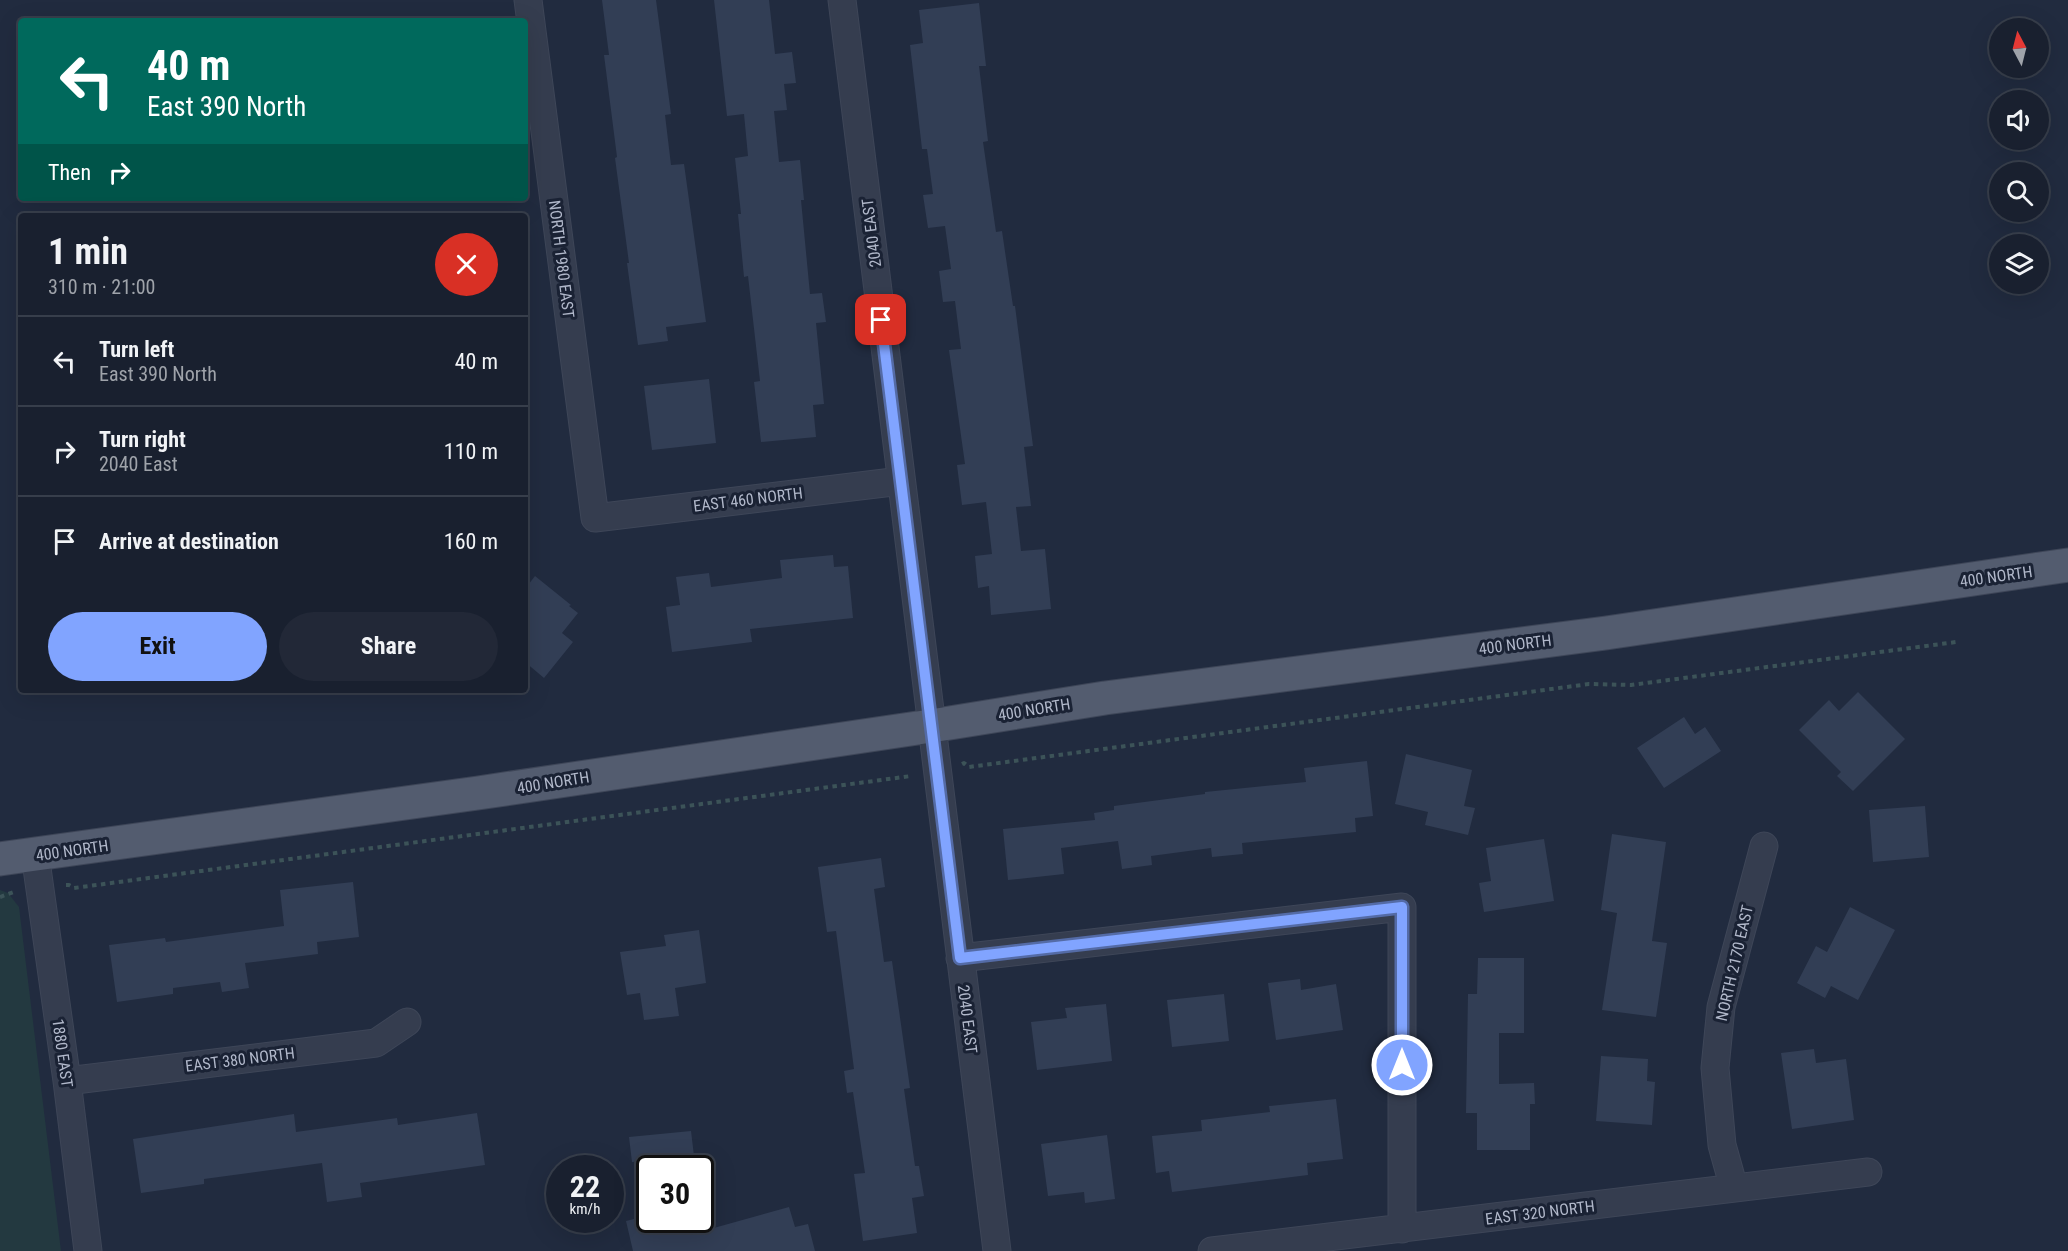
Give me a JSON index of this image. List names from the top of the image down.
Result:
{
  "streets": {
    "main road": ["400 NORTH"],
    "street": [
      "2040 EAST",
      "NORTH 1980 EAST",
      "EAST 460 NORTH",
      "NORTH 2170 EAST",
      "1880 EAST",
      "EAST 380 NORTH",
      "EAST 320 NORTH"
    ]
  },
  "crossings": [
    ["2040 EAST", "EAST 460 NORTH"],
    ["2040 EAST", "400 NORTH"],
    ["NORTH 1980 EAST", "EAST 460 NORTH"],
    ["400 NORTH", "1880 EAST"],
    ["NORTH 2170 EAST", "EAST 320 NORTH"],
    ["1880 EAST", "EAST 380 NORTH"]
  ],
  "north": "top",
  "page": {
    "turn": ["40 m", "East 390 North"],
    "then": "Then",
    "heading": ["1 min", "310 m · 21:00"],
    "list": [
      {
        "name": "Turn left",
        "note": "East 390 North",
        "value": "40 m"
      },
      {
        "name": "Turn right",
        "note": "2040 East",
        "value": "110 m"
      },
      {
        "name": "Arrive at destination",
        "value": "160 m"
      }
    ],
    "buttons": ["Exit", "Share"],
    "speed": "22 km/h",
    "limit": "30"
  }
}
